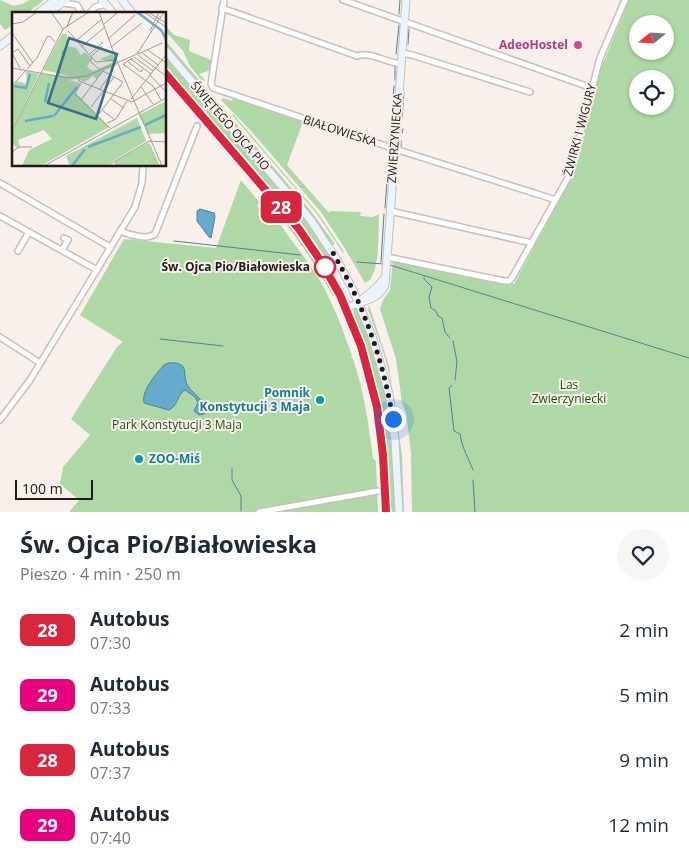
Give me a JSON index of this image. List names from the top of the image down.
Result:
{
  "streets": {
    "main road": ["ŚWIĘTEGO OJCA PIO", "ZWIERZYNIECKA"],
    "street": ["ŻWIRKI I WIGURY", "BIAŁOWIESKA"]
  },
  "crossings": [
    ["ŚWIĘTEGO OJCA PIO", "ZWIERZYNIECKA"],
    ["ŻWIRKI I WIGURY", "BIAŁOWIESKA"],
    ["ŻWIRKI I WIGURY", "ZWIERZYNIECKA"],
    ["BIAŁOWIESKA", "ZWIERZYNIECKA"]
  ],
  "parks": ["Las Zwierzyniecki", "Park Konstytucji 3 Maja"],
  "places": [
    "AdeoHostel",
    "Św. Ojca Pio/Białowieska",
    "Pomnik Konstytucji 3 Maja",
    "ZOO-Miś"
  ],
  "lines": ["bus line 28"],
  "scale_bar": "100 m",
  "north": "left",
  "page": {
    "on_map": "28",
    "scale": "100 m",
    "heading": ["Św. Ojca Pio/Białowieska", "Pieszo · 4 min · 250 m"],
    "list": [
      {
        "mark": "28",
        "name": "Autobus",
        "note": "07:30",
        "value": "2 min"
      },
      {
        "mark": "29",
        "name": "Autobus",
        "note": "07:33",
        "value": "5 min"
      },
      {
        "mark": "28",
        "name": "Autobus",
        "note": "07:37",
        "value": "9 min"
      },
      {
        "mark": "29",
        "name": "Autobus",
        "note": "07:40",
        "value": "12 min"
      }
    ]
  }
}
